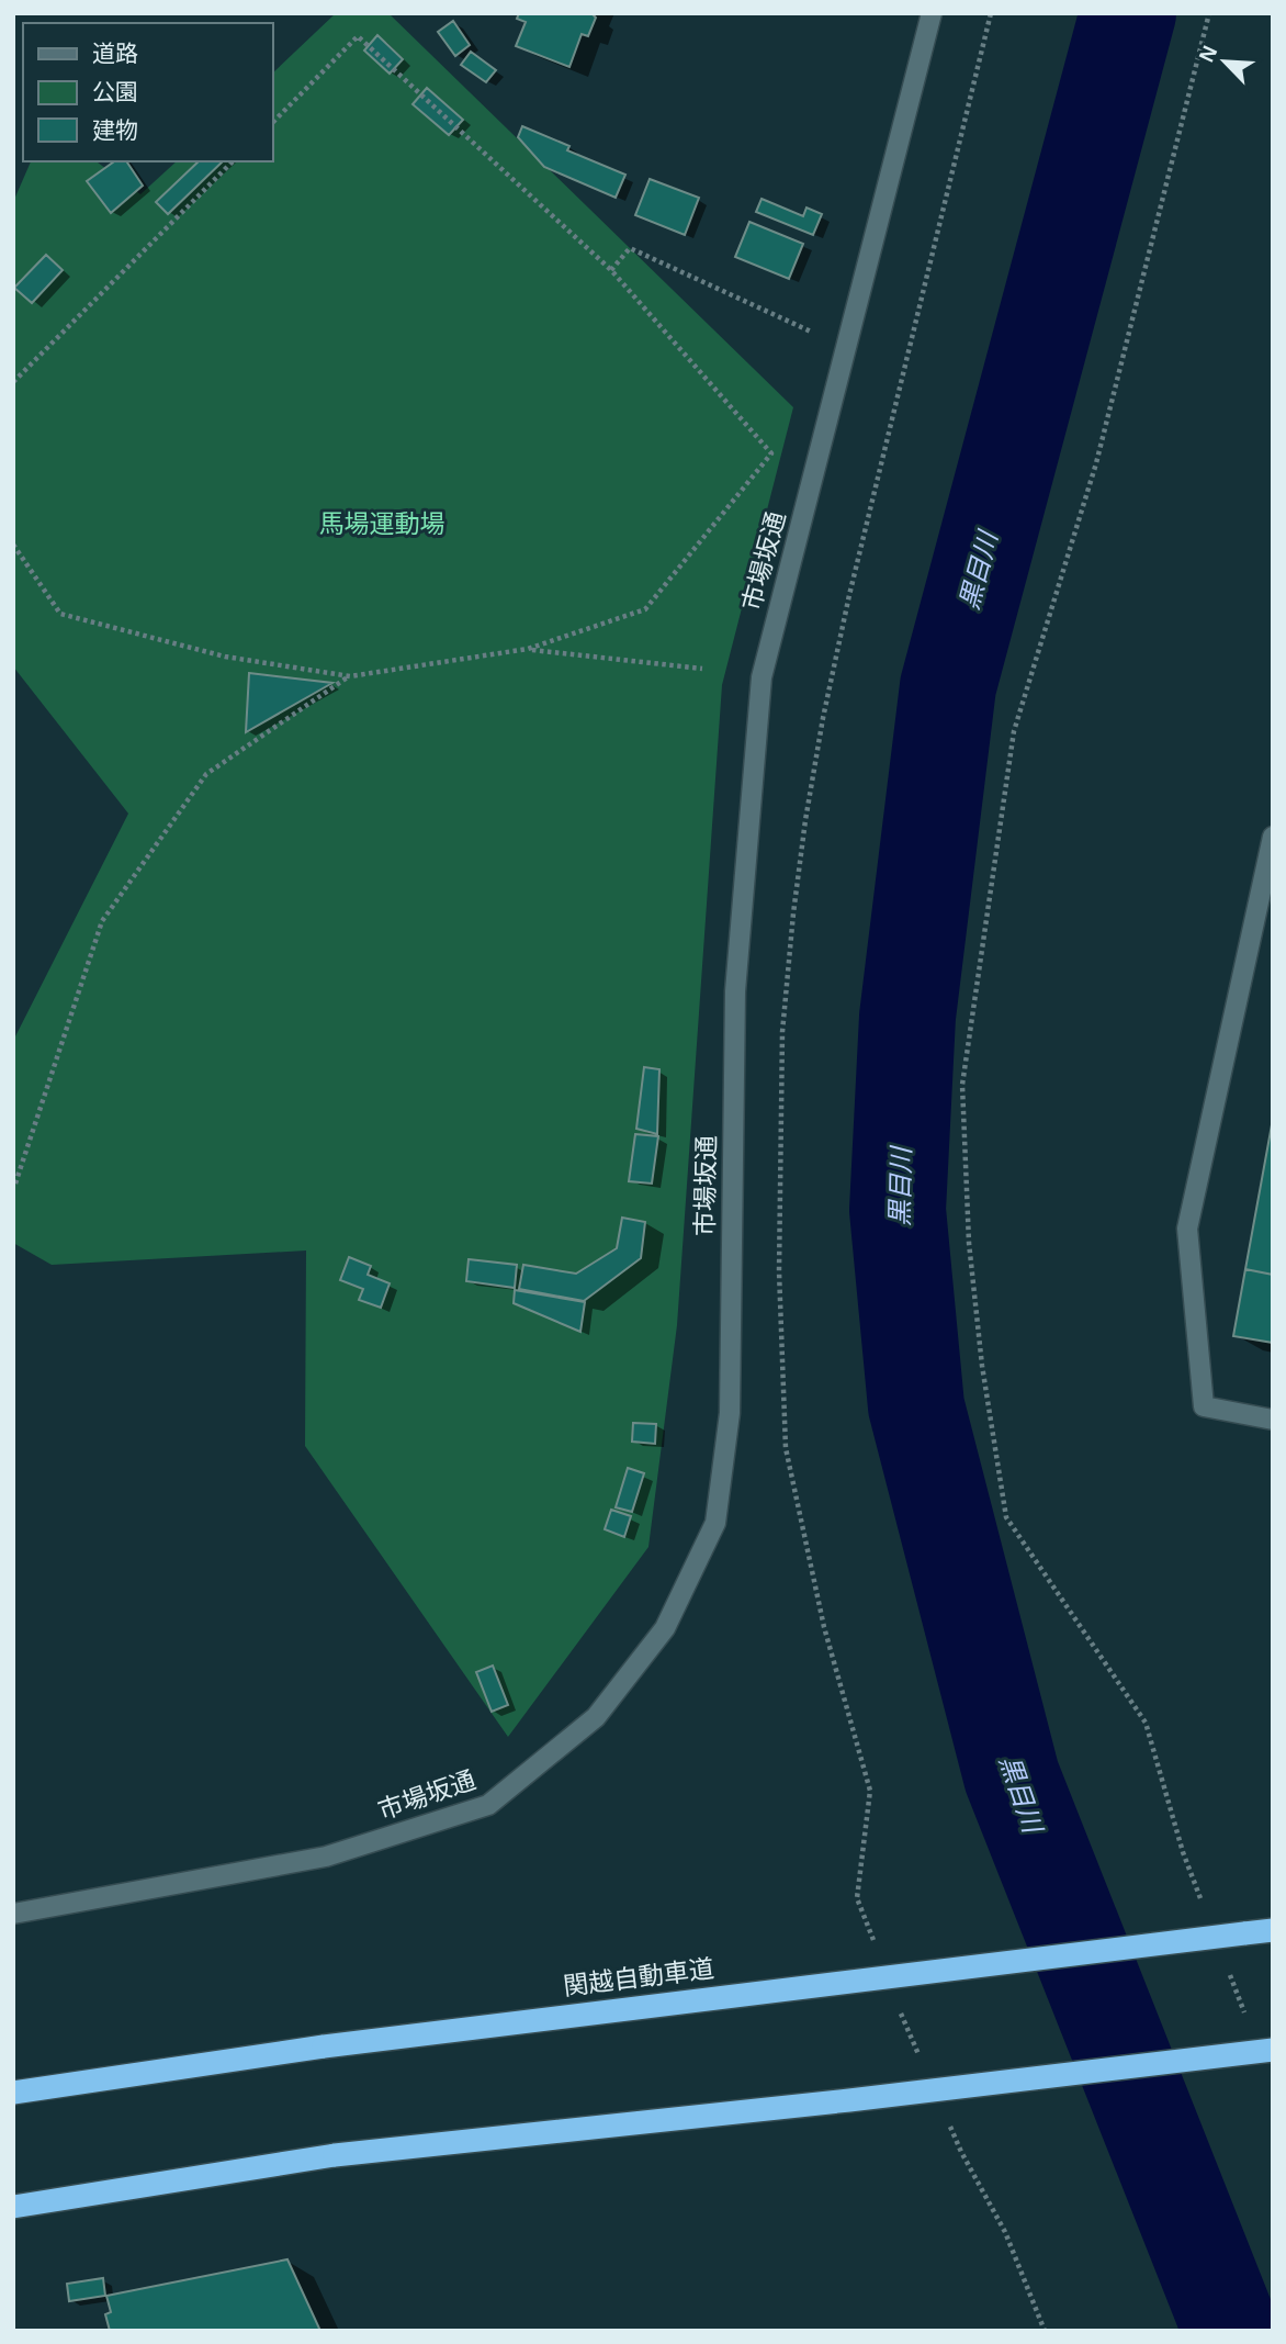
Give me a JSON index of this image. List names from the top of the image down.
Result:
{
  "streets": {
    "highway": ["関越自動車道"],
    "street": ["市場坂通"]
  },
  "water": ["黒目川"],
  "parks": ["馬場運動場"],
  "legend": ["道路", "公園", "建物"],
  "north": "top left"
}
